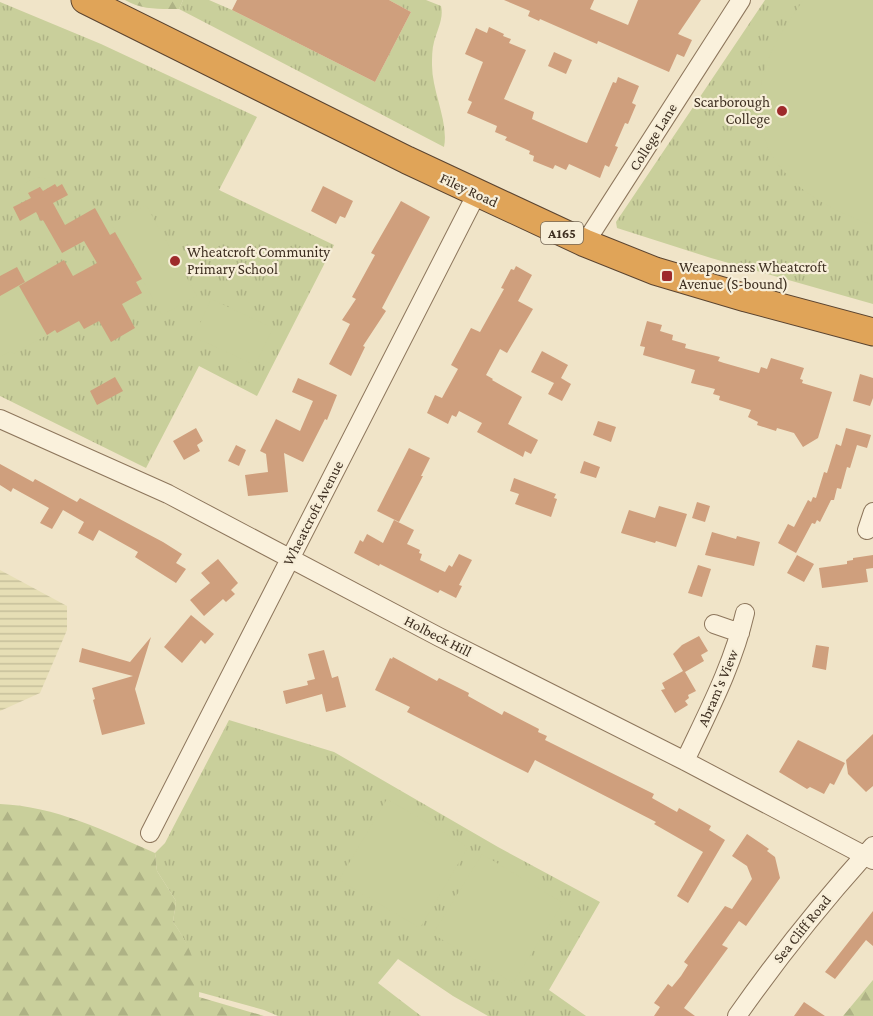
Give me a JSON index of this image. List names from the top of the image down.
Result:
{
  "streets": {
    "highway": ["Filey Road", "A165"],
    "street": [
      "College Lane",
      "Wheatcroft Avenue",
      "Holbeck Hill",
      "Abram's View",
      "Sea Cliff Road"
    ]
  },
  "crossings": [
    ["College Lane", "Filey Road"],
    ["Filey Road", "Wheatcroft Avenue"],
    ["Wheatcroft Avenue", "Holbeck Hill"],
    ["Holbeck Hill", "Abram's View"],
    ["Holbeck Hill", "Sea Cliff Road"]
  ],
  "places": {
    "other": ["Scarborough College", "Wheatcroft Community Primary School"],
    "transit": ["Weaponness Wheatcroft Avenue (S-bound)"]
  }
}
